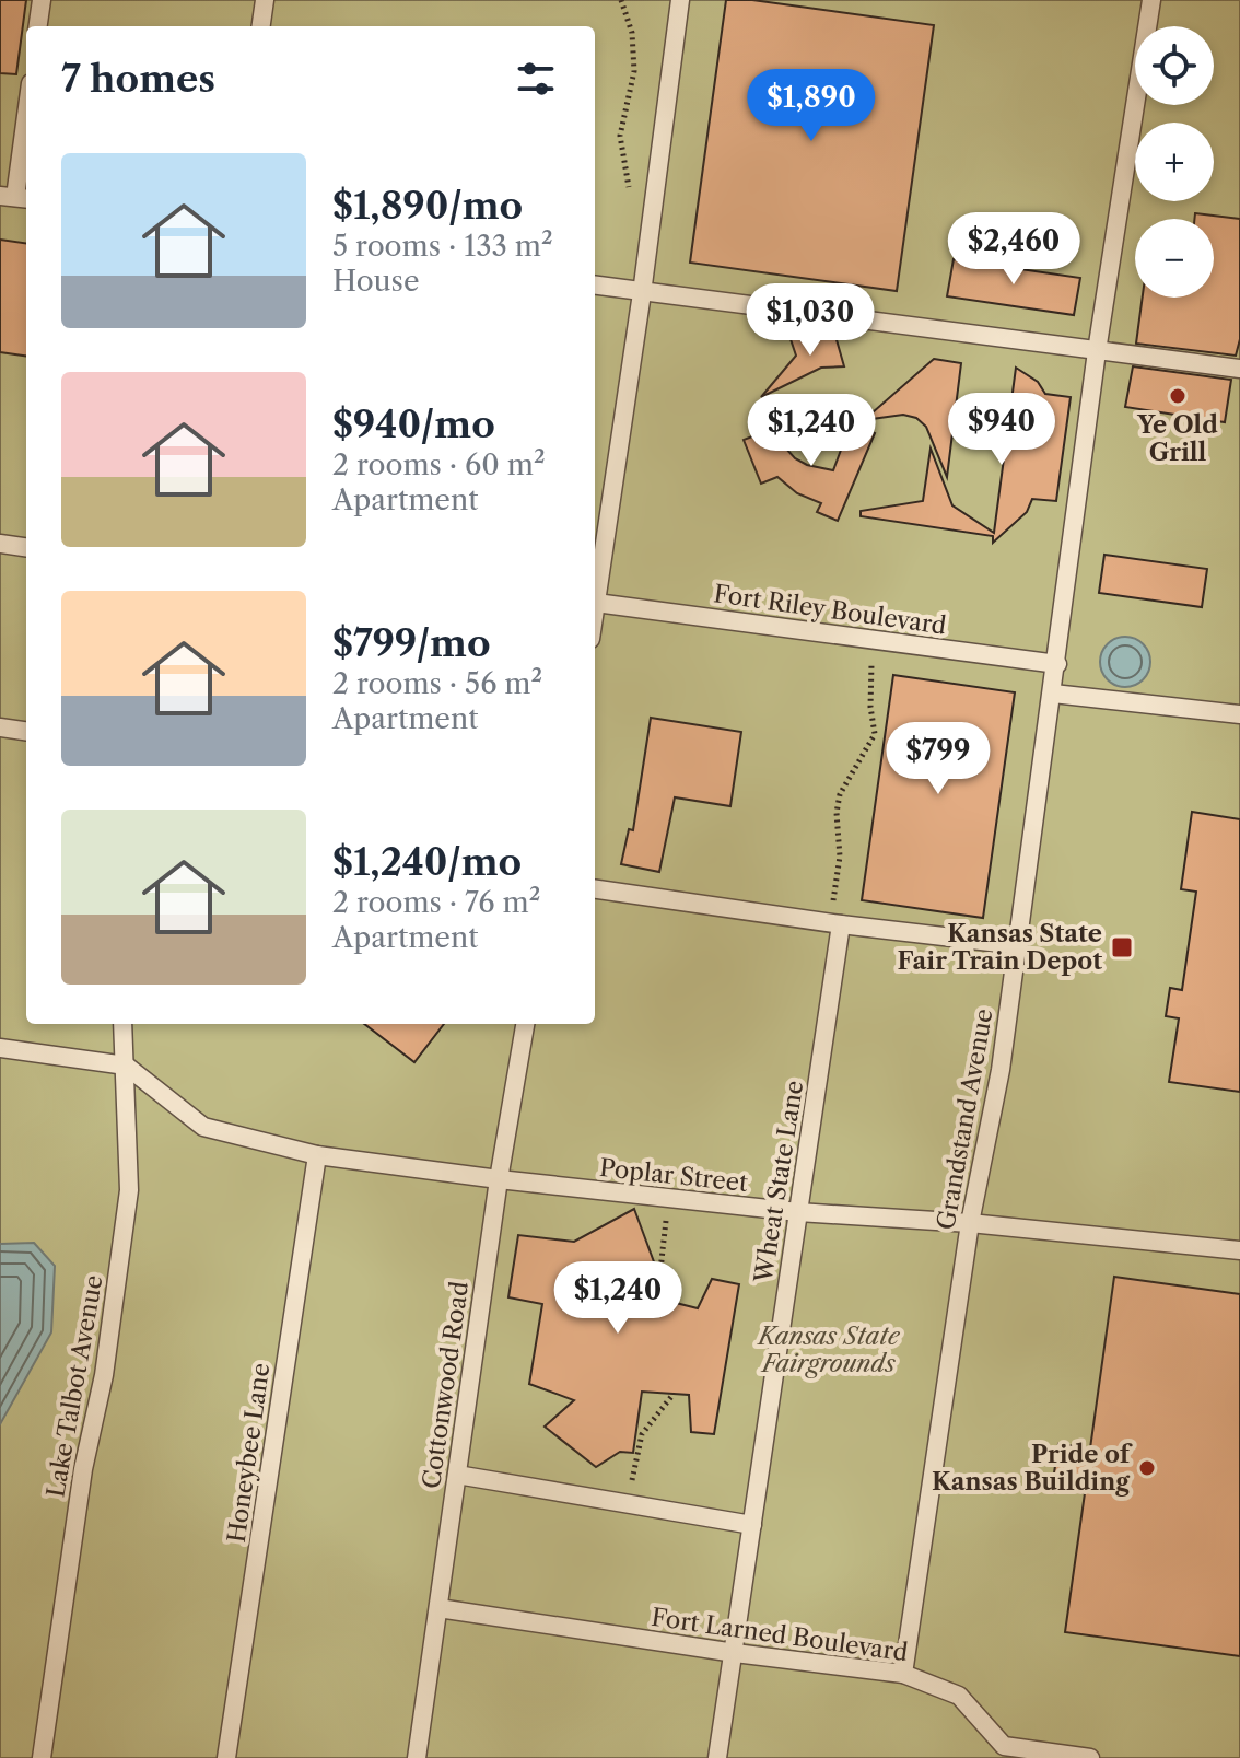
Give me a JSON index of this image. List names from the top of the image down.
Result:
{
  "streets": {
    "lane": [
      "Fort Riley Boulevard",
      "Grandstand Avenue",
      "Poplar Street",
      "Wheat State Lane",
      "Cottonwood Road",
      "Lake Talbot Avenue",
      "Honeybee Lane",
      "Fort Larned Boulevard"
    ]
  },
  "crossings": [
    ["Fort Riley Boulevard", "Grandstand Avenue"],
    ["Grandstand Avenue", "Poplar Street"],
    ["Grandstand Avenue", "Fort Larned Boulevard"],
    ["Poplar Street", "Wheat State Lane"],
    ["Poplar Street", "Cottonwood Road"],
    ["Poplar Street", "Lake Talbot Avenue"],
    ["Poplar Street", "Honeybee Lane"],
    ["Wheat State Lane", "Fort Larned Boulevard"],
    ["Cottonwood Road", "Fort Larned Boulevard"]
  ],
  "parks": ["Kansas State Fairgrounds"],
  "places": {
    "other": ["Ye Old Grill", "Pride of Kansas Building"],
    "transit": ["Kansas State Fair Train Depot"]
  },
  "page": {
    "map_buttons": ["+", "−"],
    "heading": "7 homes",
    "price": [
      "$1,890",
      "$2,460",
      "$1,030",
      "$940",
      "$1,240",
      "$799",
      "$1,240"
    ],
    "list": [
      {
        "name": "$1,890/mo",
        "note": "5 rooms · 133 m² · House"
      },
      {
        "name": "$940/mo",
        "note": "2 rooms · 60 m² · Apartment"
      },
      {
        "name": "$799/mo",
        "note": "2 rooms · 56 m² · Apartment"
      },
      {
        "name": "$1,240/mo",
        "note": "2 rooms · 76 m² · Apartment"
      }
    ]
  }
}
